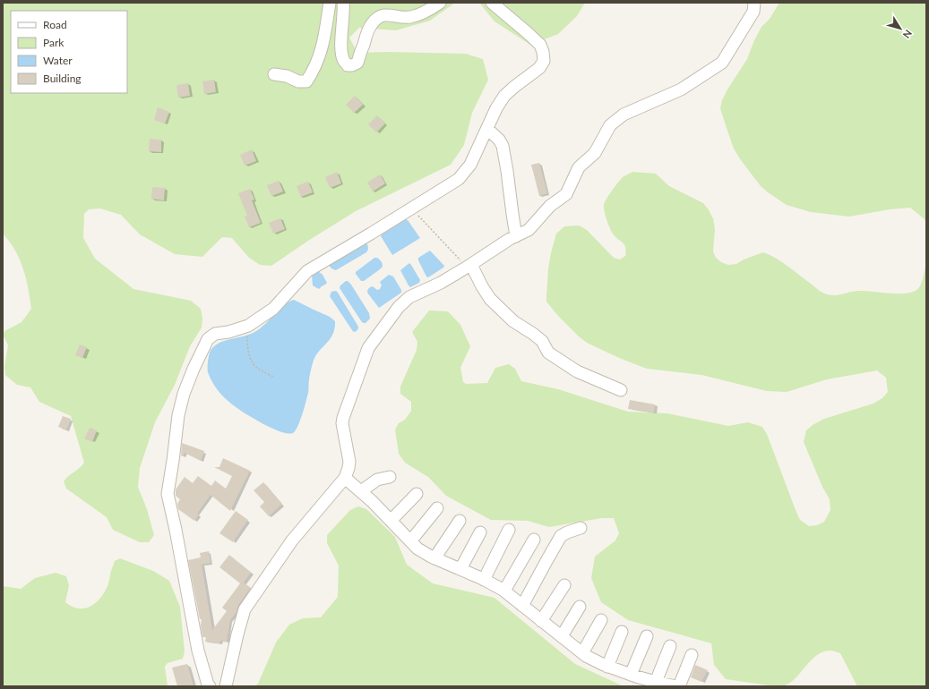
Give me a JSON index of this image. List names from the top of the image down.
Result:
{
  "legend": [
    "Road",
    "Park",
    "Water",
    "Building"
  ],
  "north": "bottom right"
}
